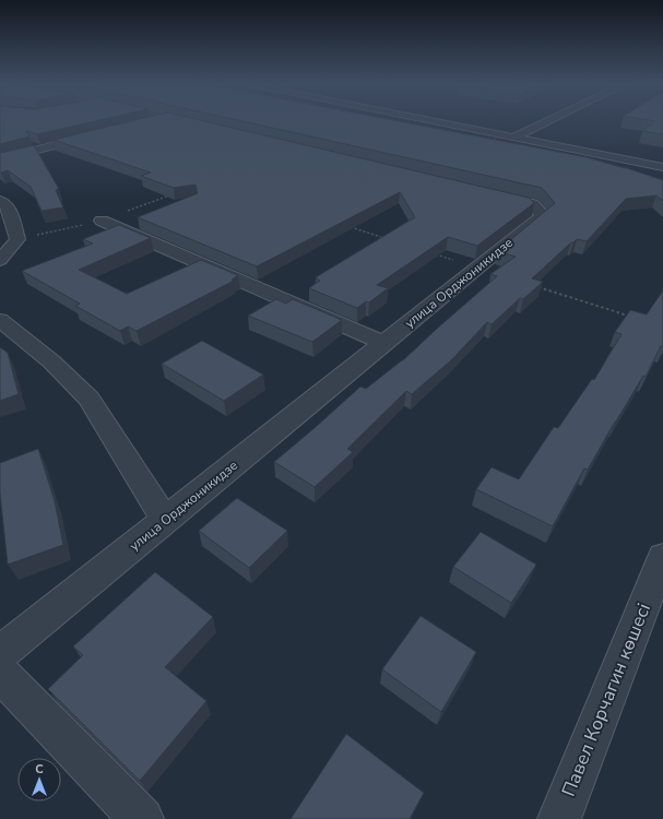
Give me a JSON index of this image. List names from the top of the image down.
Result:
{
  "streets": {
    "street": ["улица Орджоникидзе", "Павел Корчагин көшесі"]
  },
  "north": "top"
}
